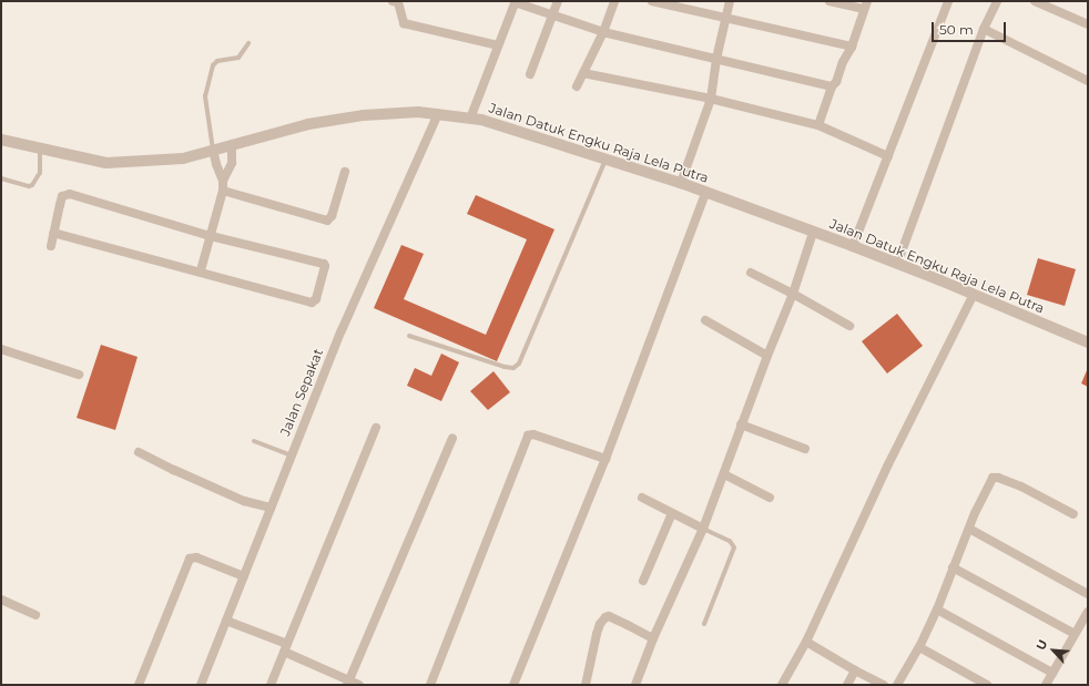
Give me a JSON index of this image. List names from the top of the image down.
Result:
{
  "streets": {
    "street": ["Jalan Datuk Engku Raja Lela Putra", "Jalan Sepakat"]
  },
  "crossings": [
    ["Jalan Datuk Engku Raja Lela Putra", "Jalan Sepakat"]
  ],
  "scale_bar": "50 m",
  "north": "top left"
}
